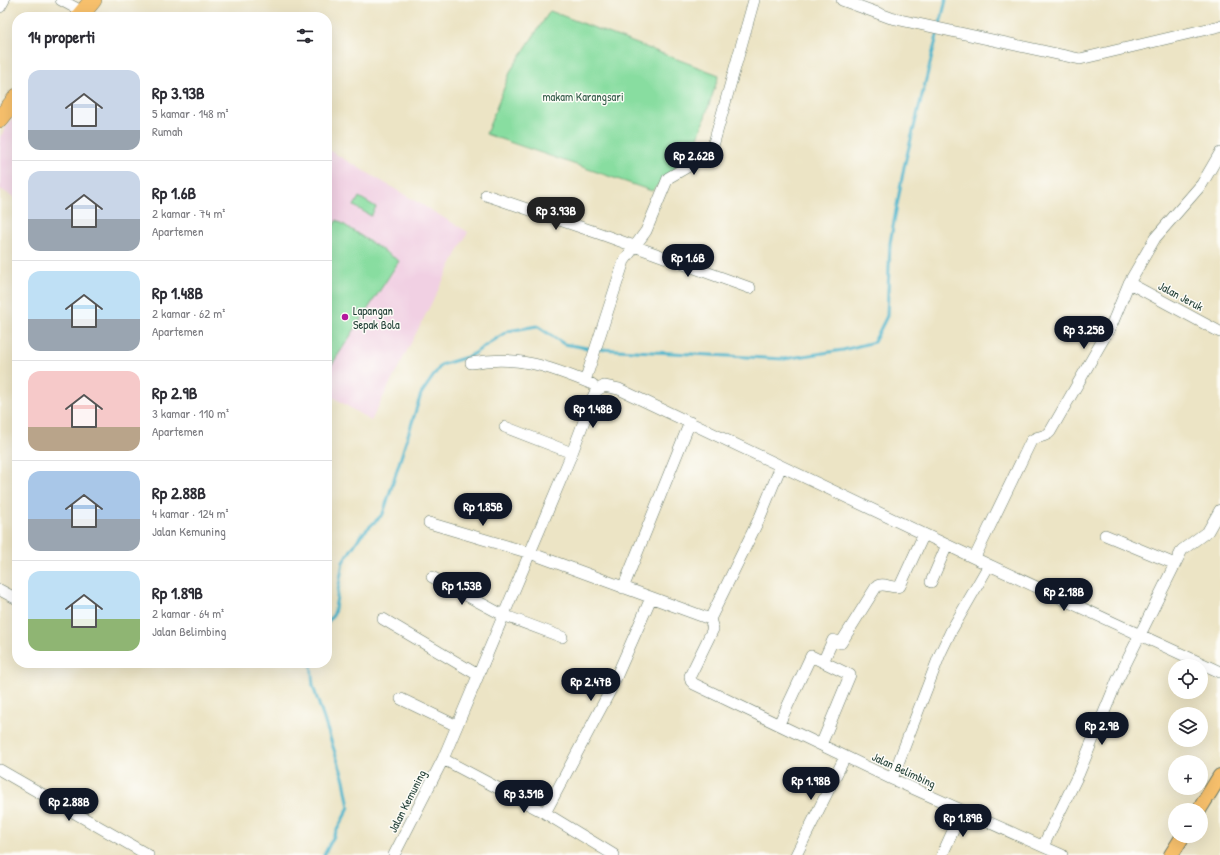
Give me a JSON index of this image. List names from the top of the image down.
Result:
{
  "streets": {
    "street": ["Jalan Jeruk", "Jalan Belimbing", "Jalan Kemuning"]
  },
  "parks": ["makam Karangsari"],
  "places": ["Lapangan Sepak Bola"],
  "page": {
    "heading": "14 properti",
    "list": [
      {
        "name": "Rp 3.93B",
        "note": "5 kamar · 148 m² · Rumah"
      },
      {
        "name": "Rp 1.6B",
        "note": "2 kamar · 74 m² · Apartemen"
      },
      {
        "name": "Rp 1.48B",
        "note": "2 kamar · 62 m² · Apartemen"
      },
      {
        "name": "Rp 2.9B",
        "note": "3 kamar · 110 m² · Apartemen"
      },
      {
        "name": "Rp 2.88B",
        "note": "4 kamar · 124 m² · Jalan Kemuning"
      },
      {
        "name": "Rp 1.89B",
        "note": "2 kamar · 64 m² · Jalan Belimbing"
      }
    ],
    "price": [
      "Rp 2.62B",
      "Rp 3.93B",
      "Rp 1.6B",
      "Rp 3.25B",
      "Rp 1.48B",
      "Rp 1.85B",
      "Rp 1.53B",
      "Rp 2.18B",
      "Rp 2.47B",
      "Rp 2.9B",
      "Rp 1.98B",
      "Rp 3.51B",
      "Rp 2.88B",
      "Rp 1.89B"
    ],
    "map_buttons": ["+", "−"]
  }
}
